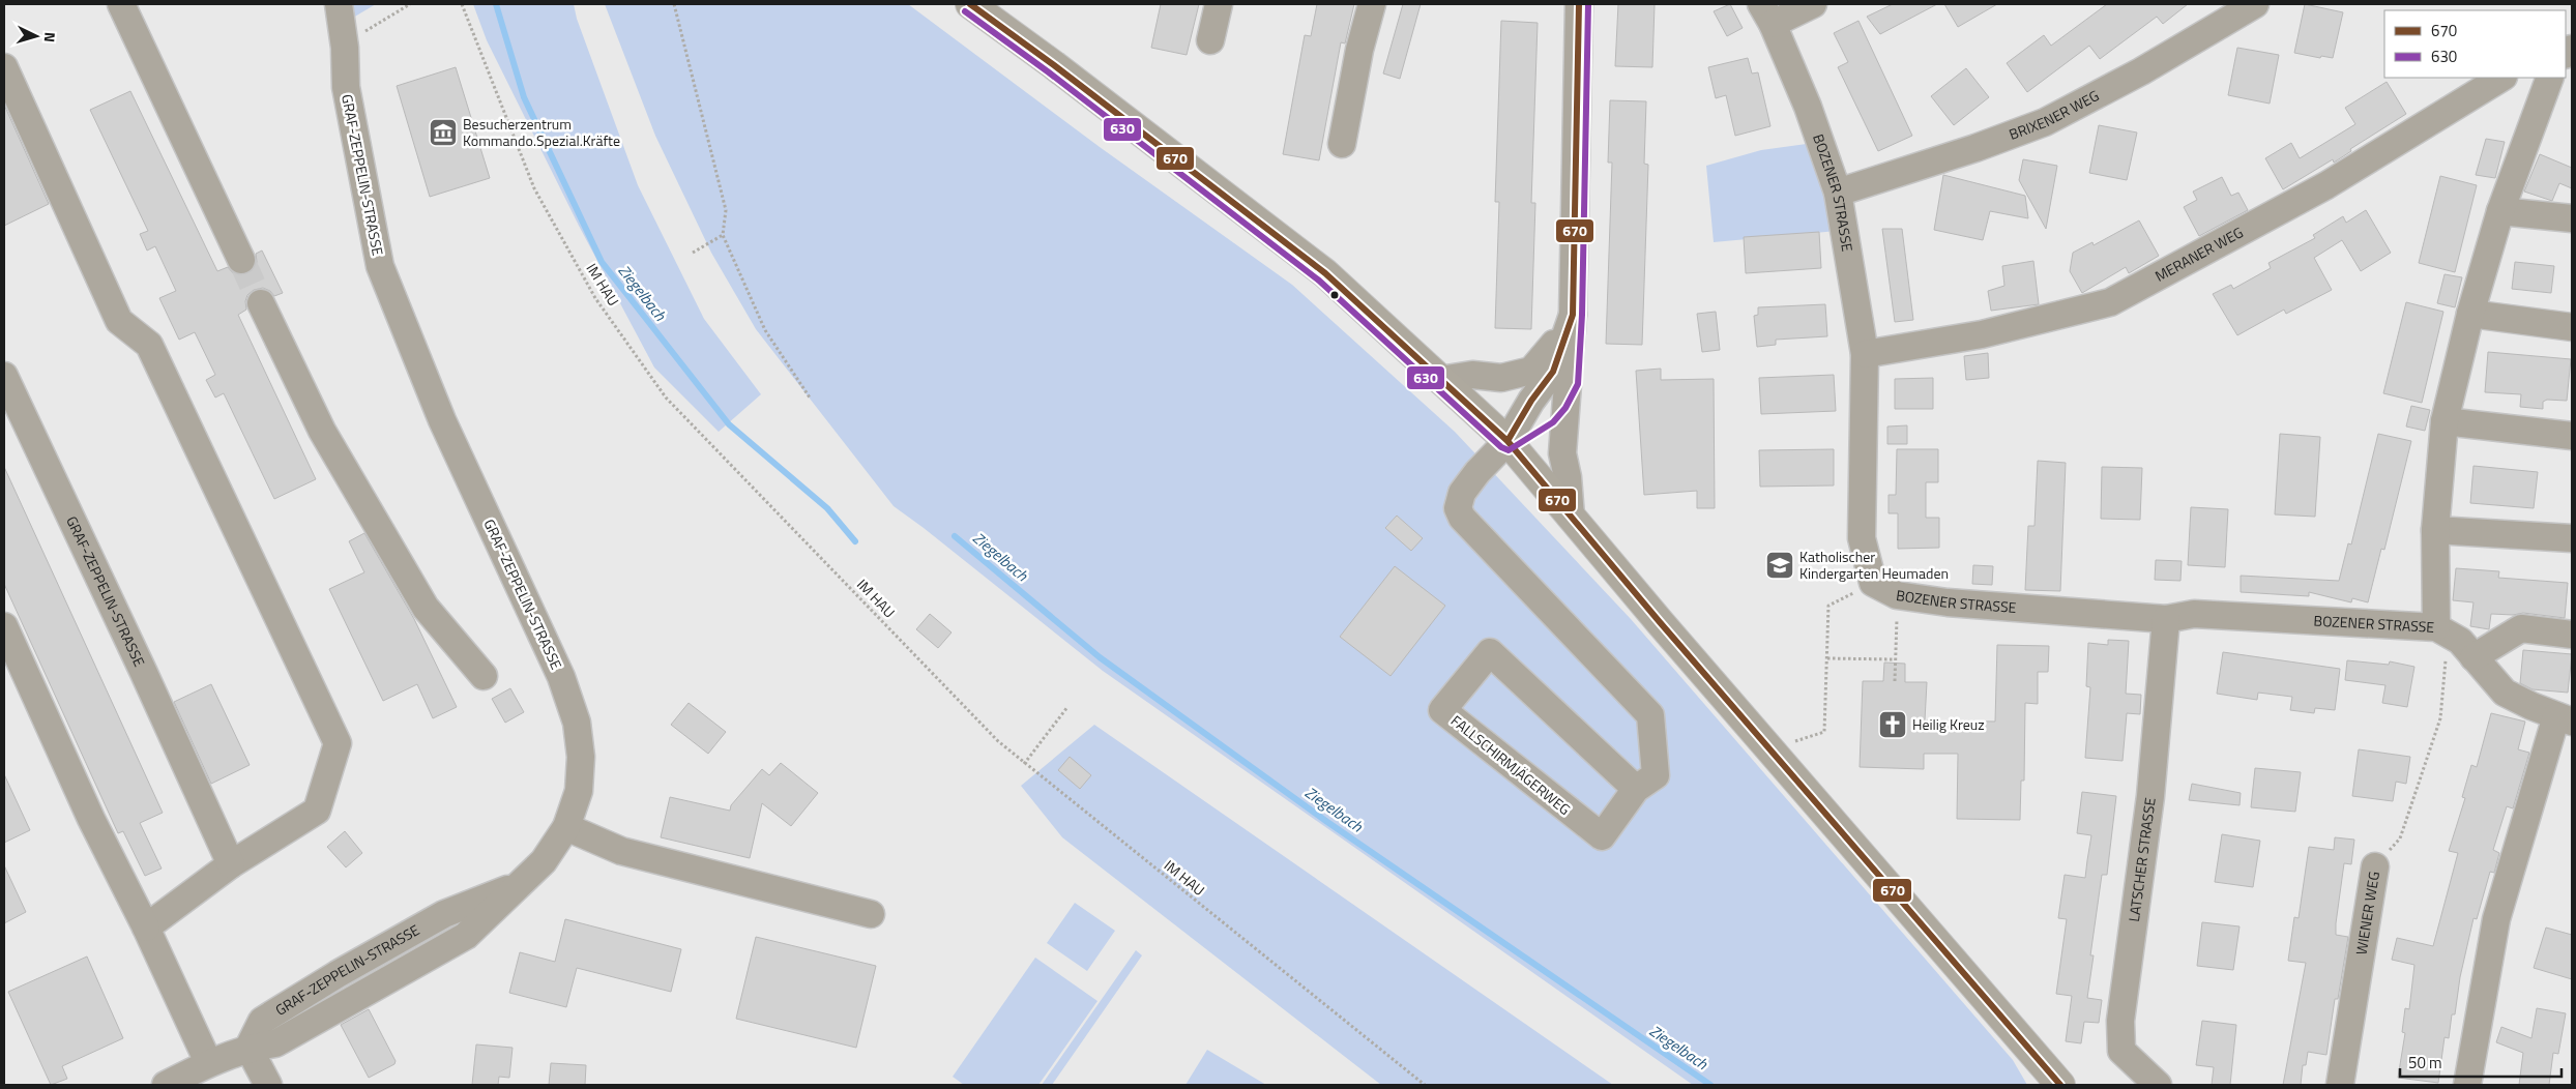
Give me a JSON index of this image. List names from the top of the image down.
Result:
{
  "streets": {
    "street": [
      "BRIXENER WEG",
      "GRAF-ZEPPELIN-STRASSE",
      "BOZENER STRASSE",
      "MERANER WEG",
      "FALLSCHIRMJÄGERWEG",
      "LATSCHER STRASSE",
      "WIENER WEG"
    ],
    "path": ["IM HAU"]
  },
  "crossings": [
    ["BRIXENER WEG", "BOZENER STRASSE"],
    ["BOZENER STRASSE", "MERANER WEG"],
    ["BOZENER STRASSE", "LATSCHER STRASSE"],
    ["BOZENER STRASSE", "WIENER WEG"]
  ],
  "water": ["Ziegelbach"],
  "places": {
    "museum": ["Besucherzentrum Kommando.Spezial.Kräfte"],
    "school or university": ["Katholischer Kindergarten Heumaden"],
    "church": ["Heilig Kreuz"]
  },
  "lines": ["transit line 670", "transit line 630"],
  "legend": ["670", "630"],
  "scale_bar": "50 m",
  "north": "right"
}
